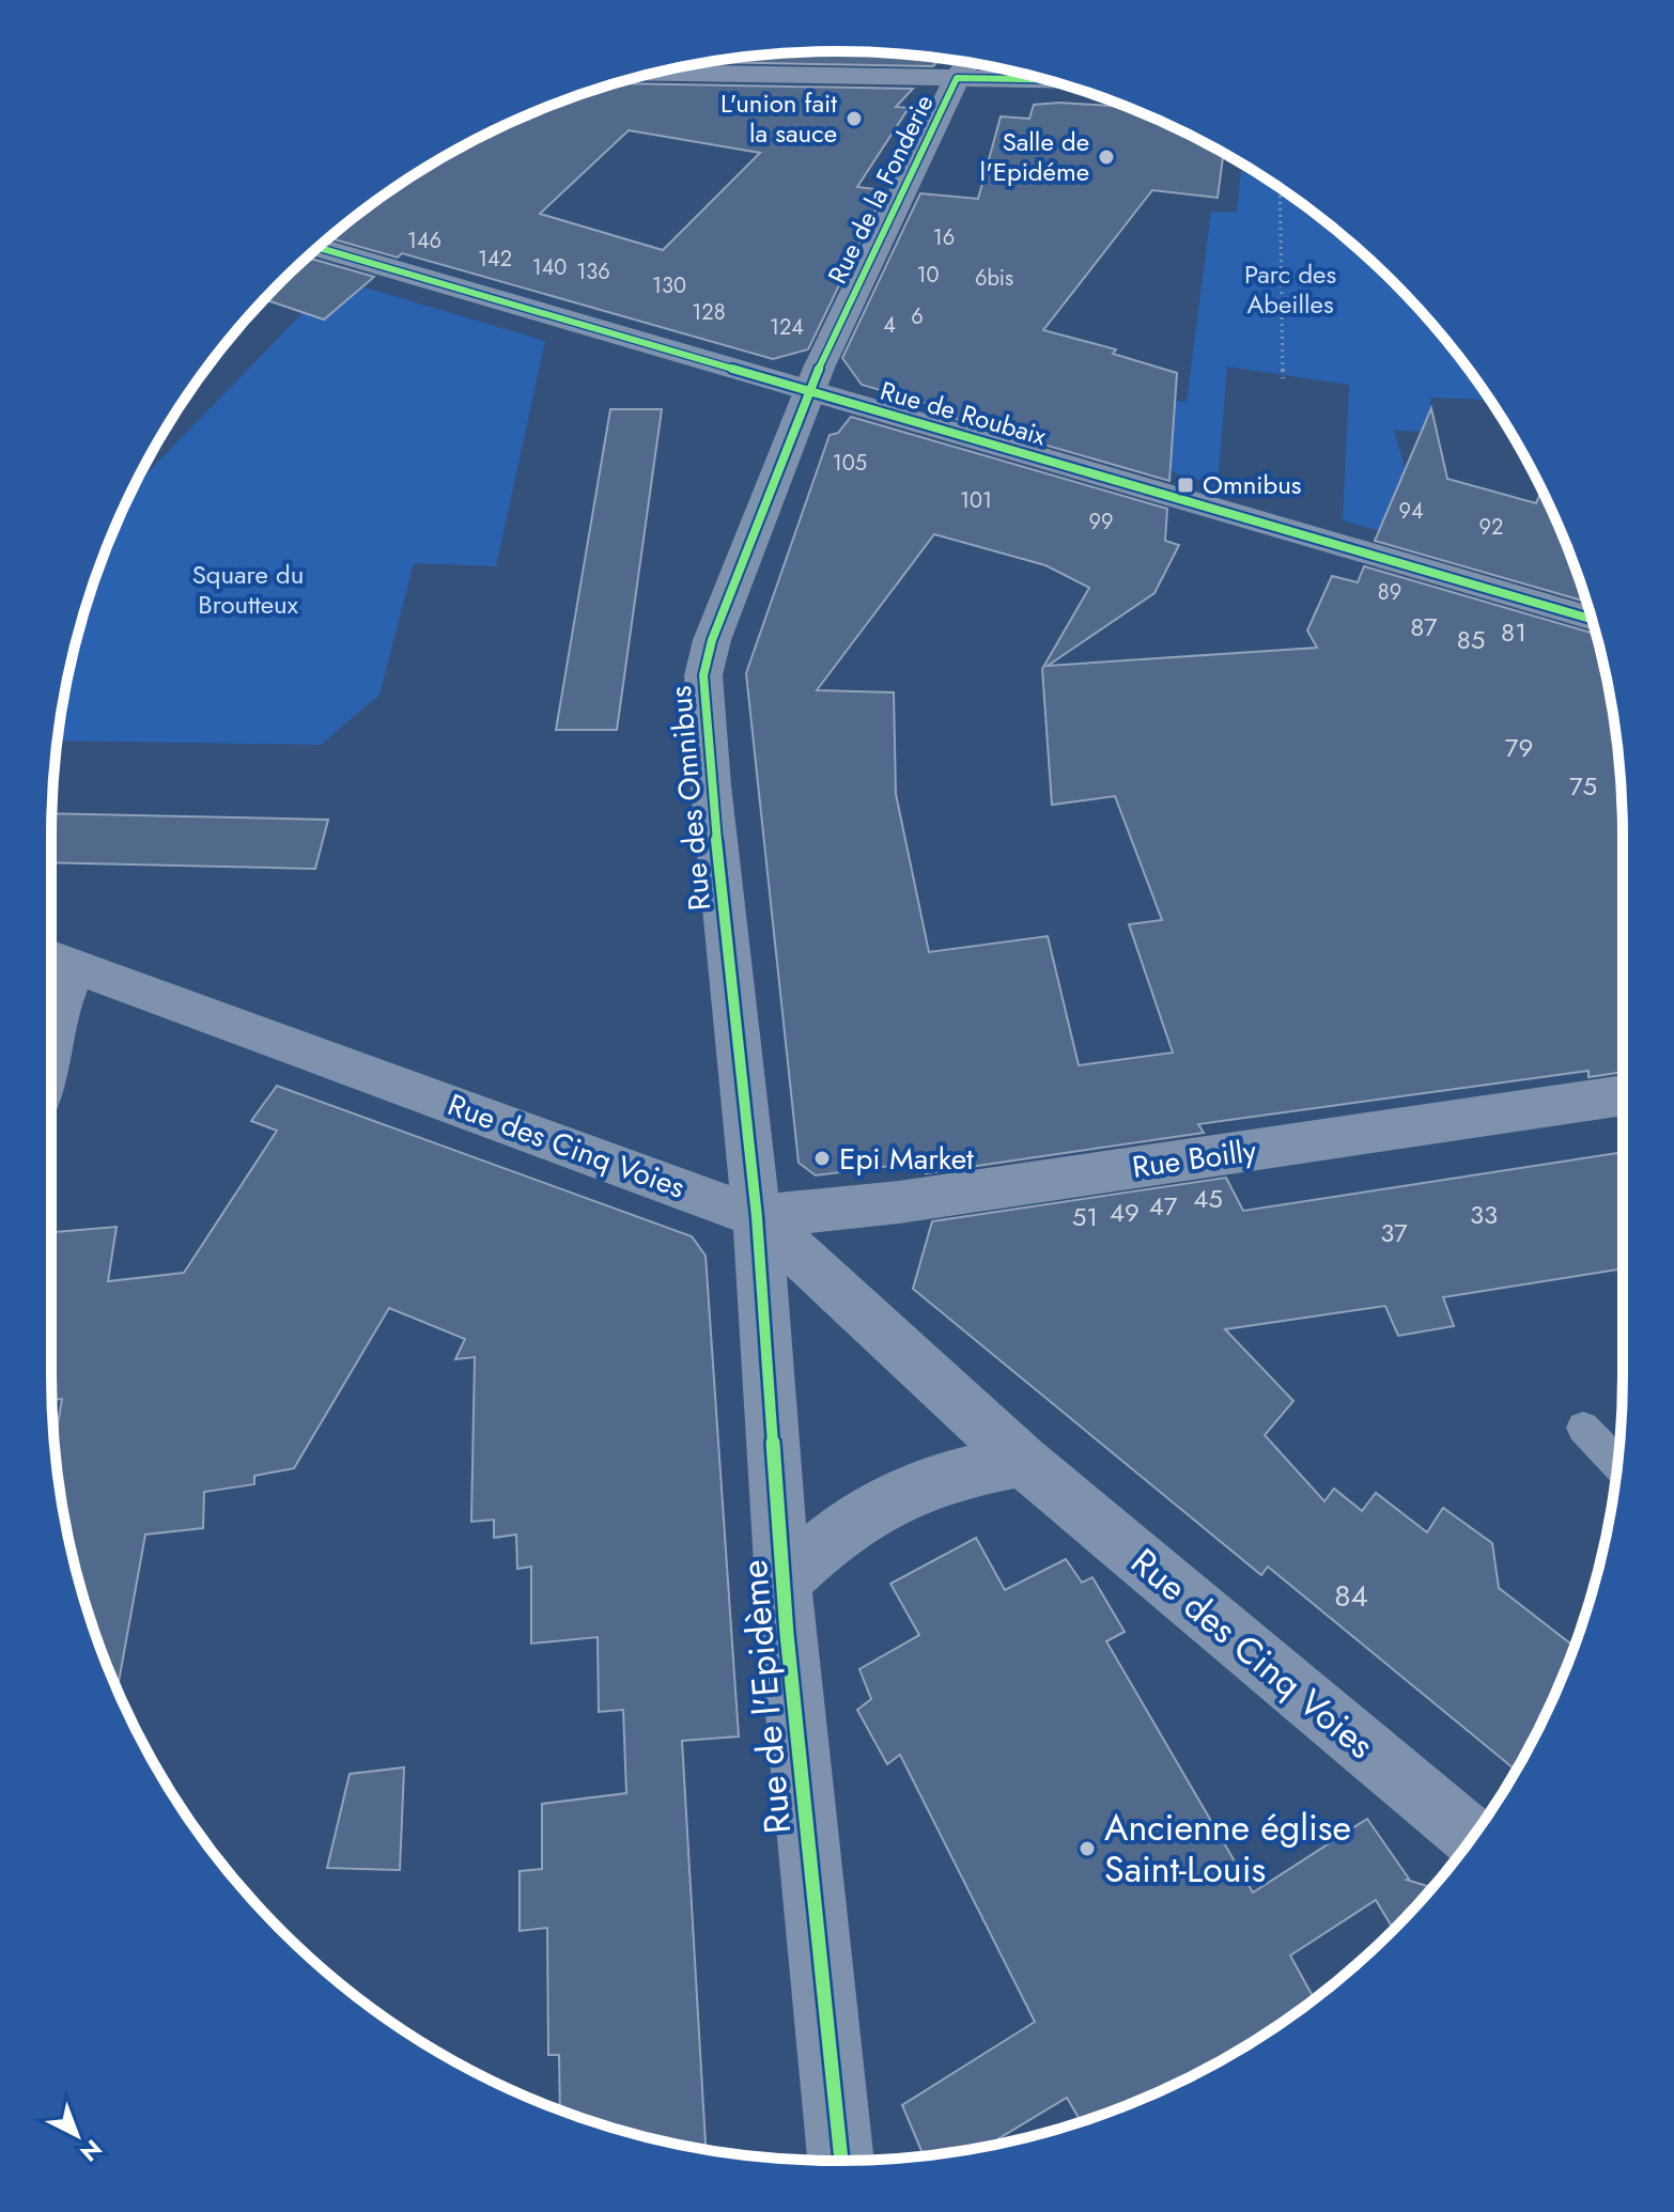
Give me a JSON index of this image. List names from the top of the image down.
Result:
{
  "streets": {
    "street": [
      "Rue de la Fonderie",
      "Rue de Roubaix",
      "Rue des Omnibus",
      "Rue des Cinq Voies",
      "Rue Boilly",
      "Rue de l'Epidème"
    ]
  },
  "crossings": [
    ["Rue de la Fonderie", "Rue de Roubaix"],
    ["Rue de la Fonderie", "Rue des Omnibus"],
    ["Rue de Roubaix", "Rue des Omnibus"],
    ["Rue des Omnibus", "Rue des Cinq Voies"],
    ["Rue des Omnibus", "Rue Boilly"],
    ["Rue des Omnibus", "Rue de l'Epidème"],
    ["Rue des Cinq Voies", "Rue Boilly"],
    ["Rue des Cinq Voies", "Rue de l'Epidème"],
    ["Rue Boilly", "Rue de l'Epidème"]
  ],
  "parks": ["Parc des Abeilles", "Square du Broutteux"],
  "places": {
    "other": [
      "L'union fait la sauce",
      "Salle de l'Epidéme",
      "Epi Market",
      "Ancienne église Saint-Louis"
    ],
    "transit": ["Omnibus"]
  },
  "house_numbers": [
    "16",
    "146",
    "142",
    "140",
    "136",
    "10",
    "6bis",
    "130",
    "128",
    "6",
    "4",
    "124",
    "105",
    "101",
    "94",
    "99",
    "92",
    "89",
    "87",
    "81",
    "85",
    "79",
    "75",
    "45",
    "47",
    "49",
    "33",
    "51",
    "37",
    "84"
  ],
  "north": "bottom right"
}
